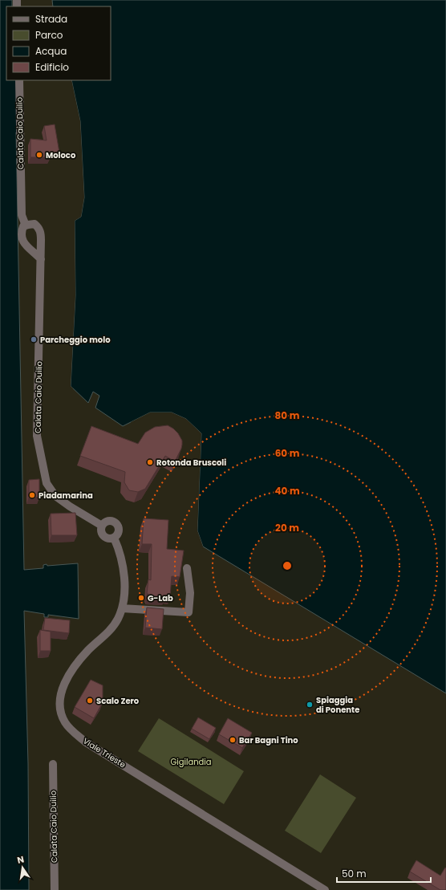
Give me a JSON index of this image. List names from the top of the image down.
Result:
{
  "streets": {
    "street": ["Calata Caio Duilio", "Viale Trieste"]
  },
  "crossings": [
    ["Calata Caio Duilio", "Viale Trieste"]
  ],
  "parks": ["Gigilandia"],
  "places": [
    "Moloco",
    "Parcheggio molo",
    "Rotonda Bruscoli",
    "Piadamarina",
    "G-Lab",
    "Scalo Zero",
    "Spiaggia di Ponente",
    "Bar Bagni Tino"
  ],
  "legend": [
    "Strada",
    "Parco",
    "Acqua",
    "Edificio"
  ],
  "scale_bar": "50 m",
  "north": "top",
  "rings": [
    "80 m",
    "60 m",
    "40 m",
    "20 m"
  ]
}
